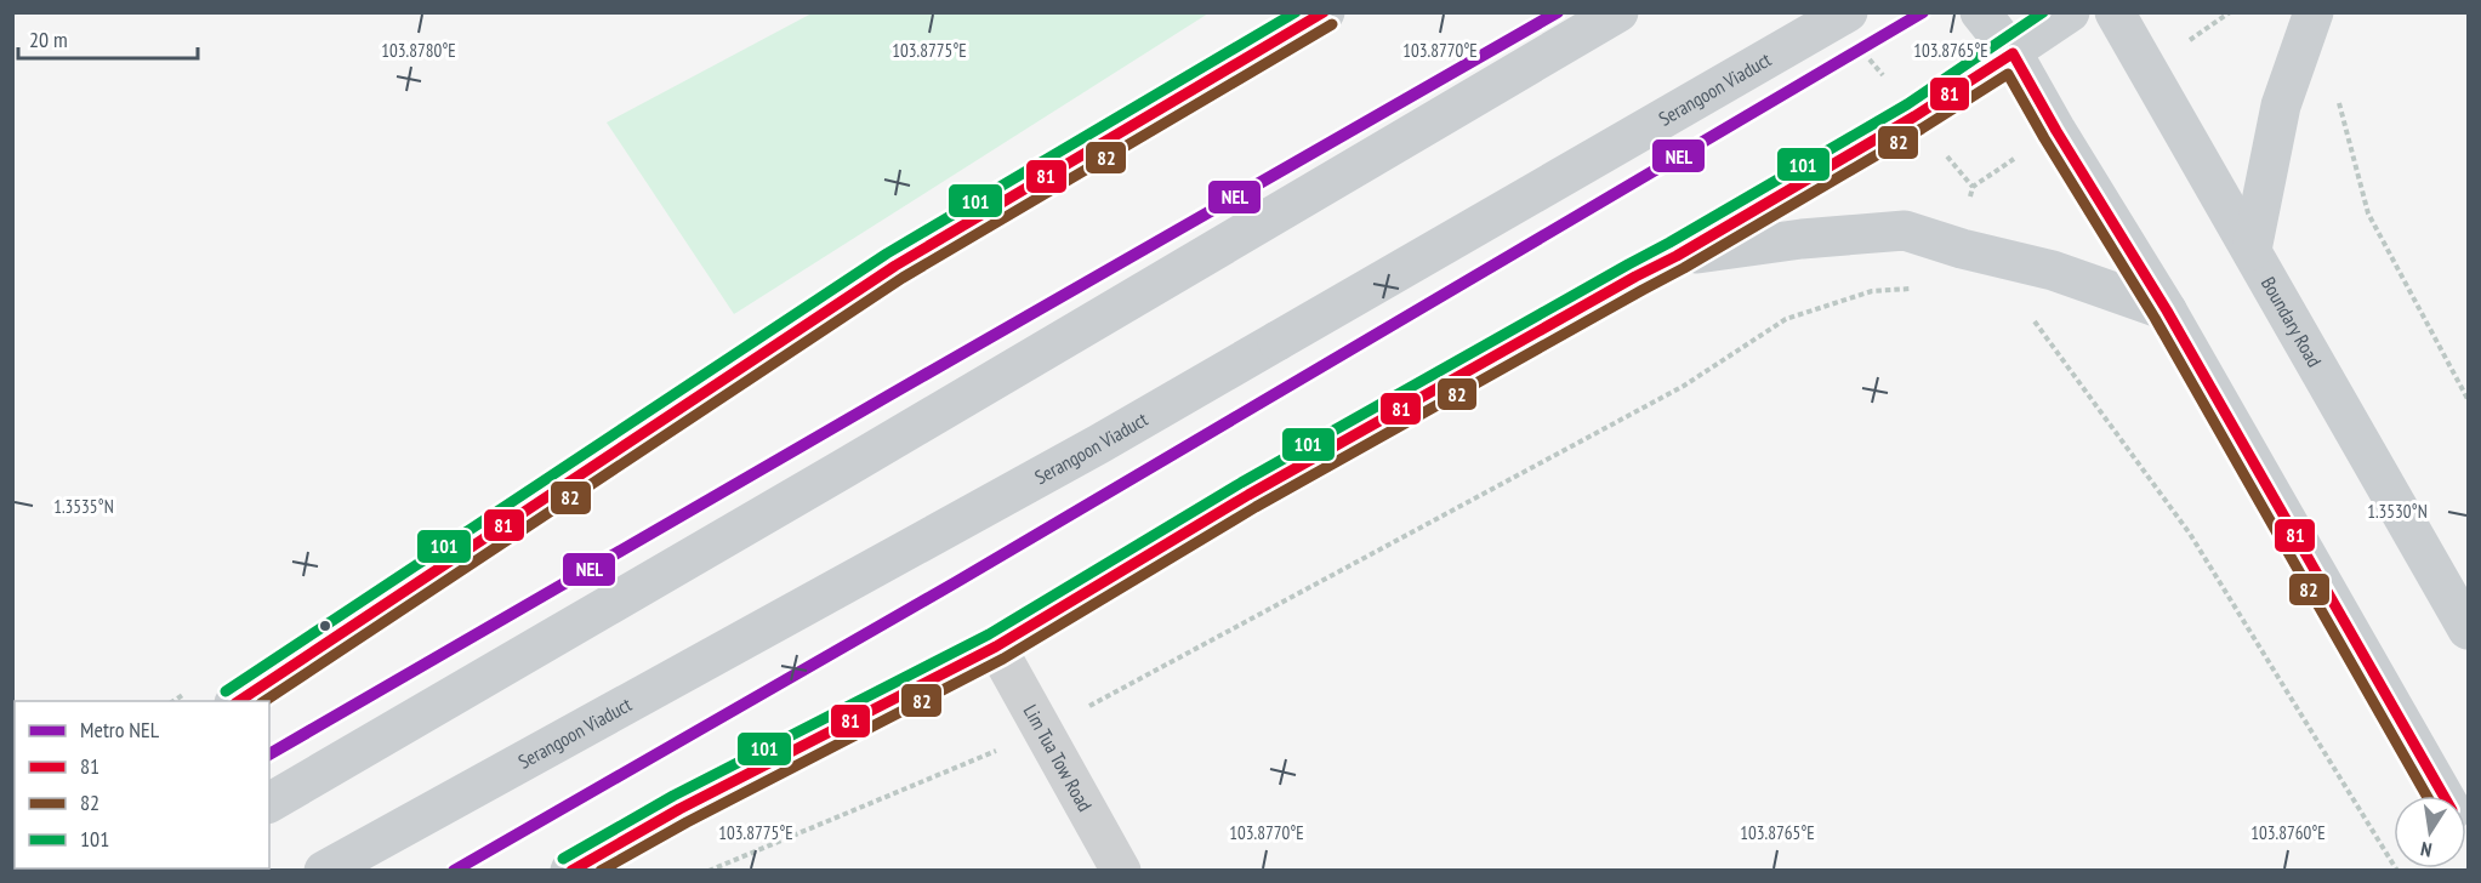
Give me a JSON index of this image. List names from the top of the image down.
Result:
{
  "streets": {
    "main road": ["Serangoon Viaduct", "Boundary Road"],
    "street": ["Lim Tua Tow Road"]
  },
  "lines": [
    "metro line NEL",
    "transit line 81",
    "transit line 101",
    "transit line 82"
  ],
  "legend": [
    "Metro NEL",
    "81",
    "82",
    "101"
  ],
  "scale_bar": "20 m",
  "north": "bottom",
  "coordinates": [
    "103.8780°E",
    "103.8775°E",
    "103.8770°E",
    "103.8765°E",
    "1.3535°N",
    "1.3530°N",
    "103.8760°E"
  ]
}
